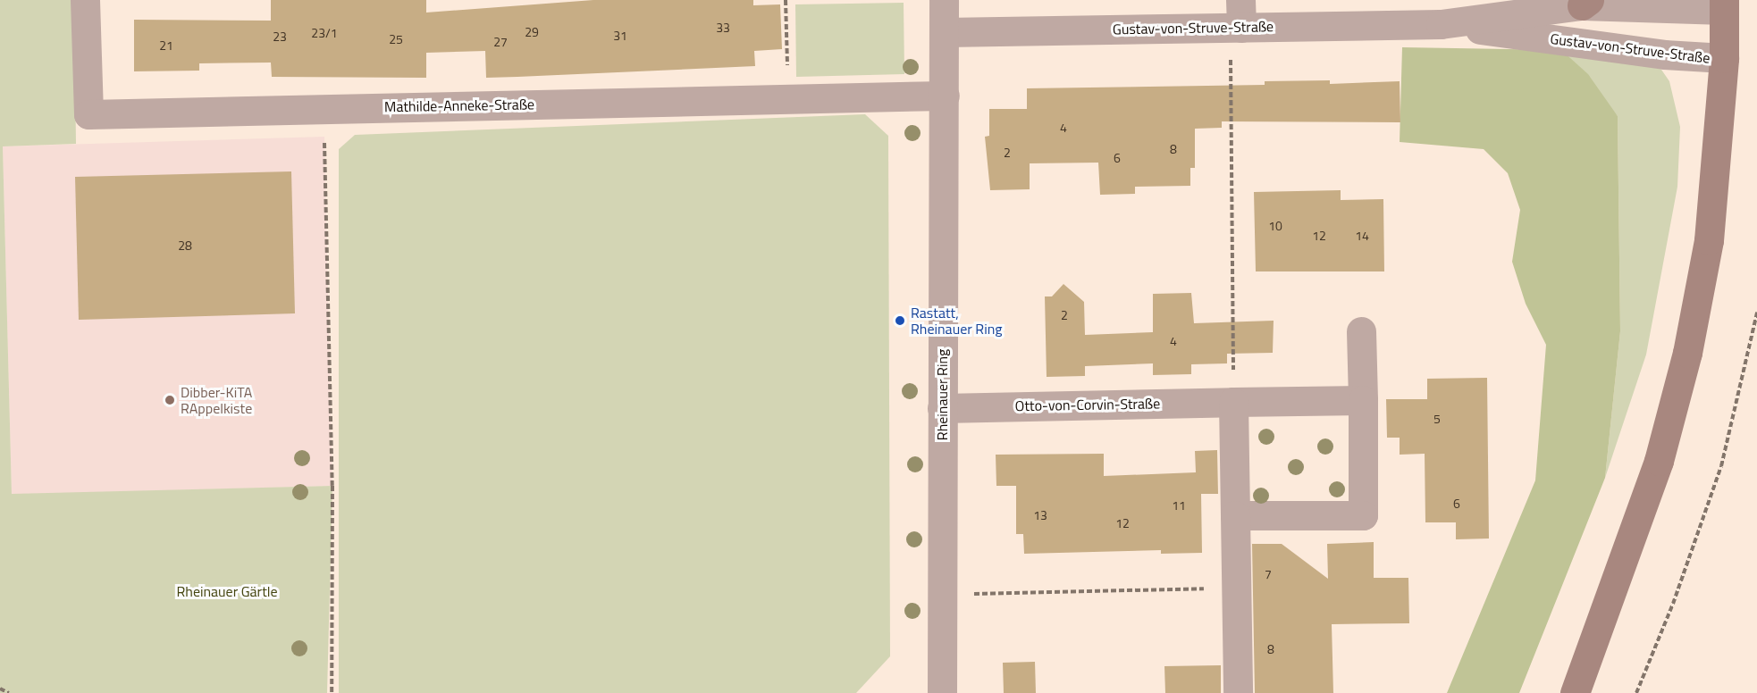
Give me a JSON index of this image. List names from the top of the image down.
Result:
{
  "streets": {
    "street": [
      "Gustav-von-Struve-Straße",
      "Mathilde-Anneke-Straße",
      "Rheinauer Ring",
      "Otto-von-Corvin-Straße"
    ]
  },
  "crossings": [
    ["Gustav-von-Struve-Straße", "Rheinauer Ring"],
    ["Mathilde-Anneke-Straße", "Rheinauer Ring"],
    ["Rheinauer Ring", "Otto-von-Corvin-Straße"]
  ],
  "parks": ["Rheinauer Gärtle"],
  "places": ["Rastatt, Rheinauer Ring", "Dibber-KiTA RAppelkiste"],
  "house_numbers": [
    "33",
    "29",
    "23/1",
    "31",
    "23",
    "25",
    "27",
    "21",
    "4",
    "8",
    "2",
    "6",
    "10",
    "12",
    "14",
    "28",
    "2",
    "4",
    "5",
    "6",
    "11",
    "13",
    "12",
    "7",
    "8"
  ]
}
